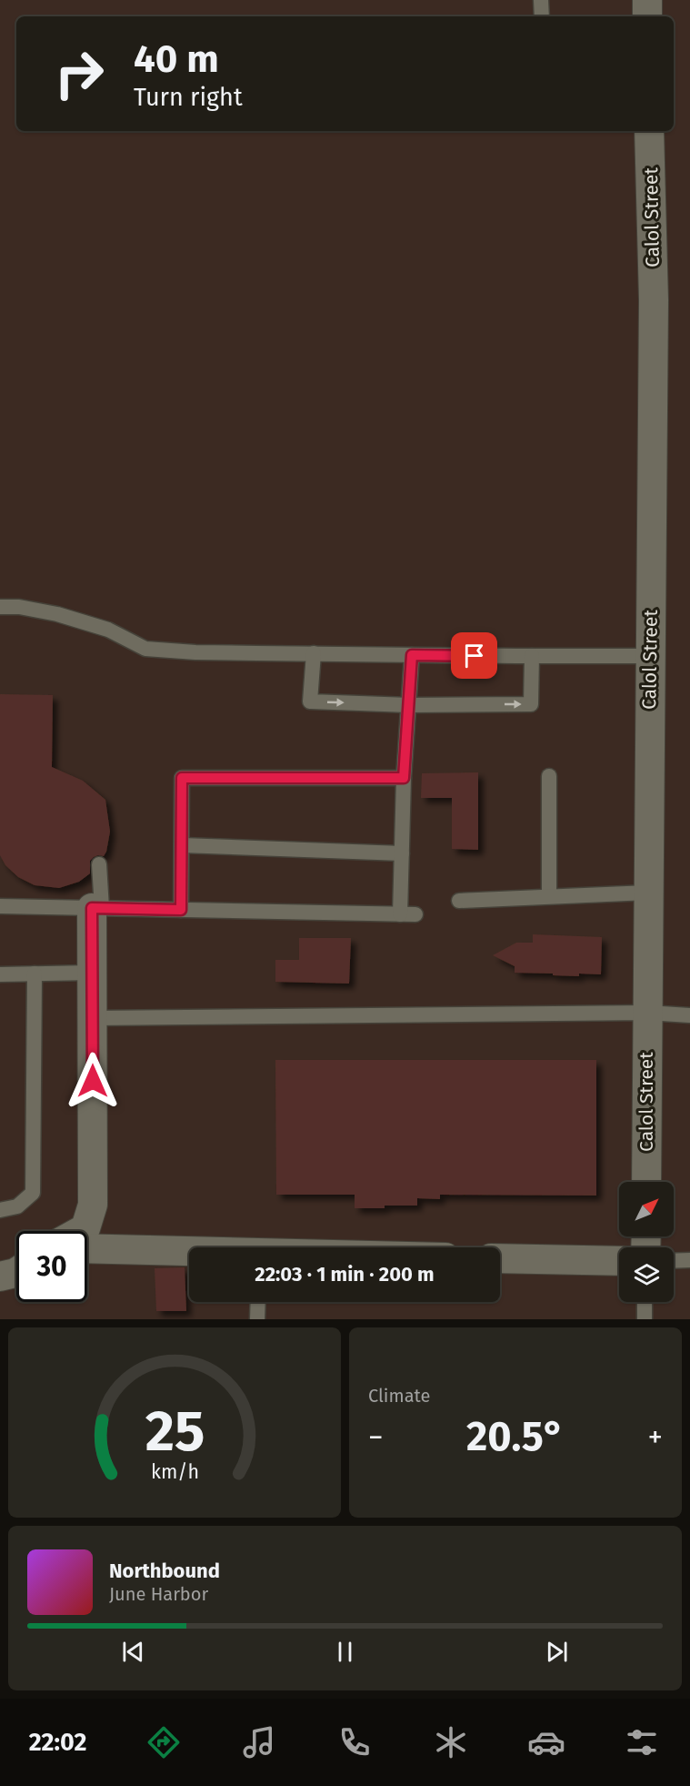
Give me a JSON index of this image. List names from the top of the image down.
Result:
{
  "streets": {
    "street": ["Calol Street"]
  },
  "north": "top right",
  "page": {
    "turn": ["40 m", "Turn right"],
    "limit": "30",
    "trip": "22:03 · 1 min · 200 m",
    "tile": "Climate",
    "heat": ["−", "20.5°", "+"],
    "song": ["Northbound", "June Harbor"],
    "tabs": "22:02",
    "gauge": ["25", "km/h"]
  }
}
